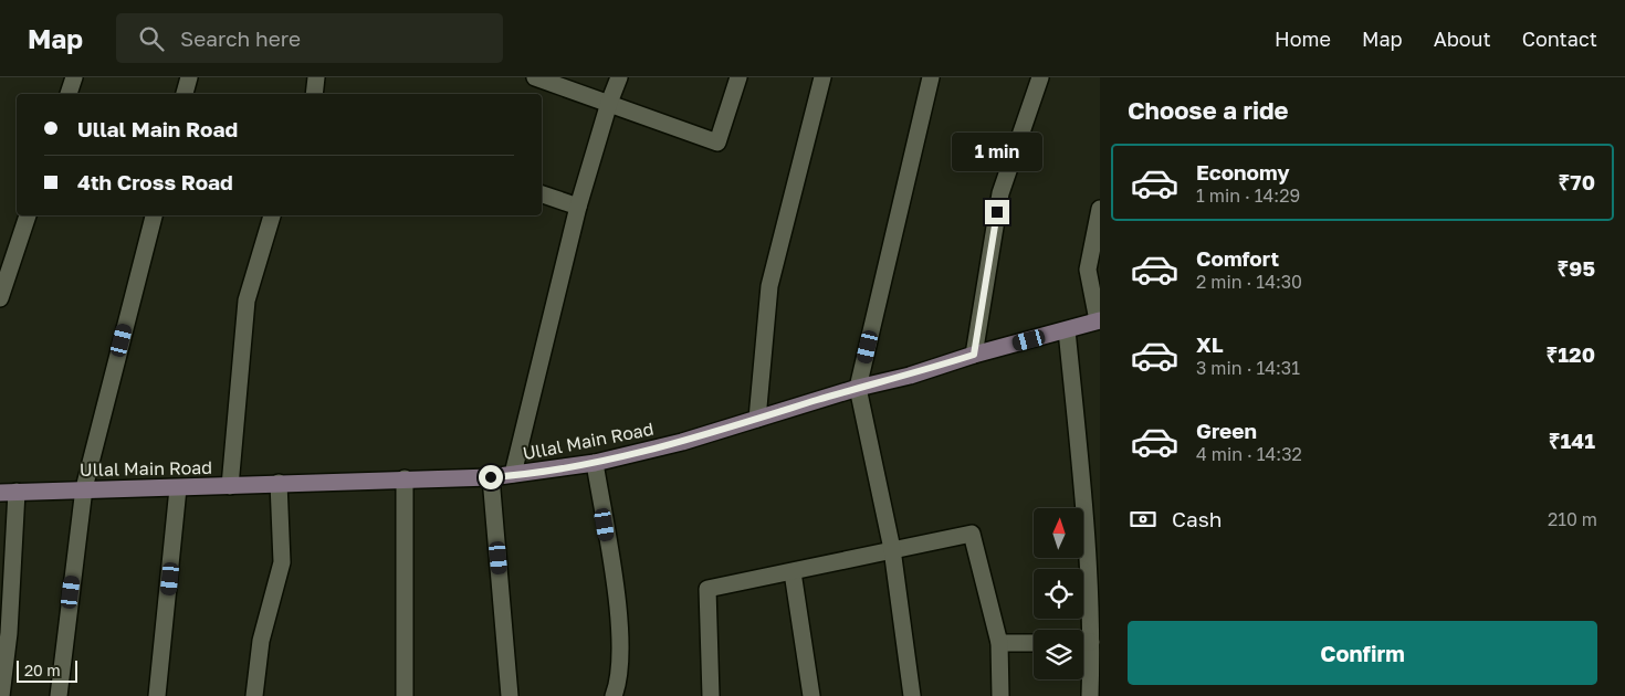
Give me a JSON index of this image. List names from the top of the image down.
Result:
{
  "streets": {
    "main road": ["Ullal Main Road"]
  },
  "scale_bar": "20 m",
  "north": "top",
  "page": {
    "header": "Map",
    "search": "Search here",
    "nav": [
      "Home",
      "Map",
      "About",
      "Contact"
    ],
    "heading": "Choose a ride",
    "banner": ["Ullal Main Road", "4th Cross Road"],
    "bubble": "1 min",
    "list": [
      {
        "name": "Economy",
        "note": "1 min · 14:29",
        "value": "₹70"
      },
      {
        "name": "Comfort",
        "note": "2 min · 14:30",
        "value": "₹95"
      },
      {
        "name": "XL",
        "note": "3 min · 14:31",
        "value": "₹120"
      },
      {
        "name": "Green",
        "note": "4 min · 14:32",
        "value": "₹141"
      }
    ],
    "pay": ["Cash", "210 m"],
    "buttons": "Confirm",
    "scale": "20 m"
  }
}
